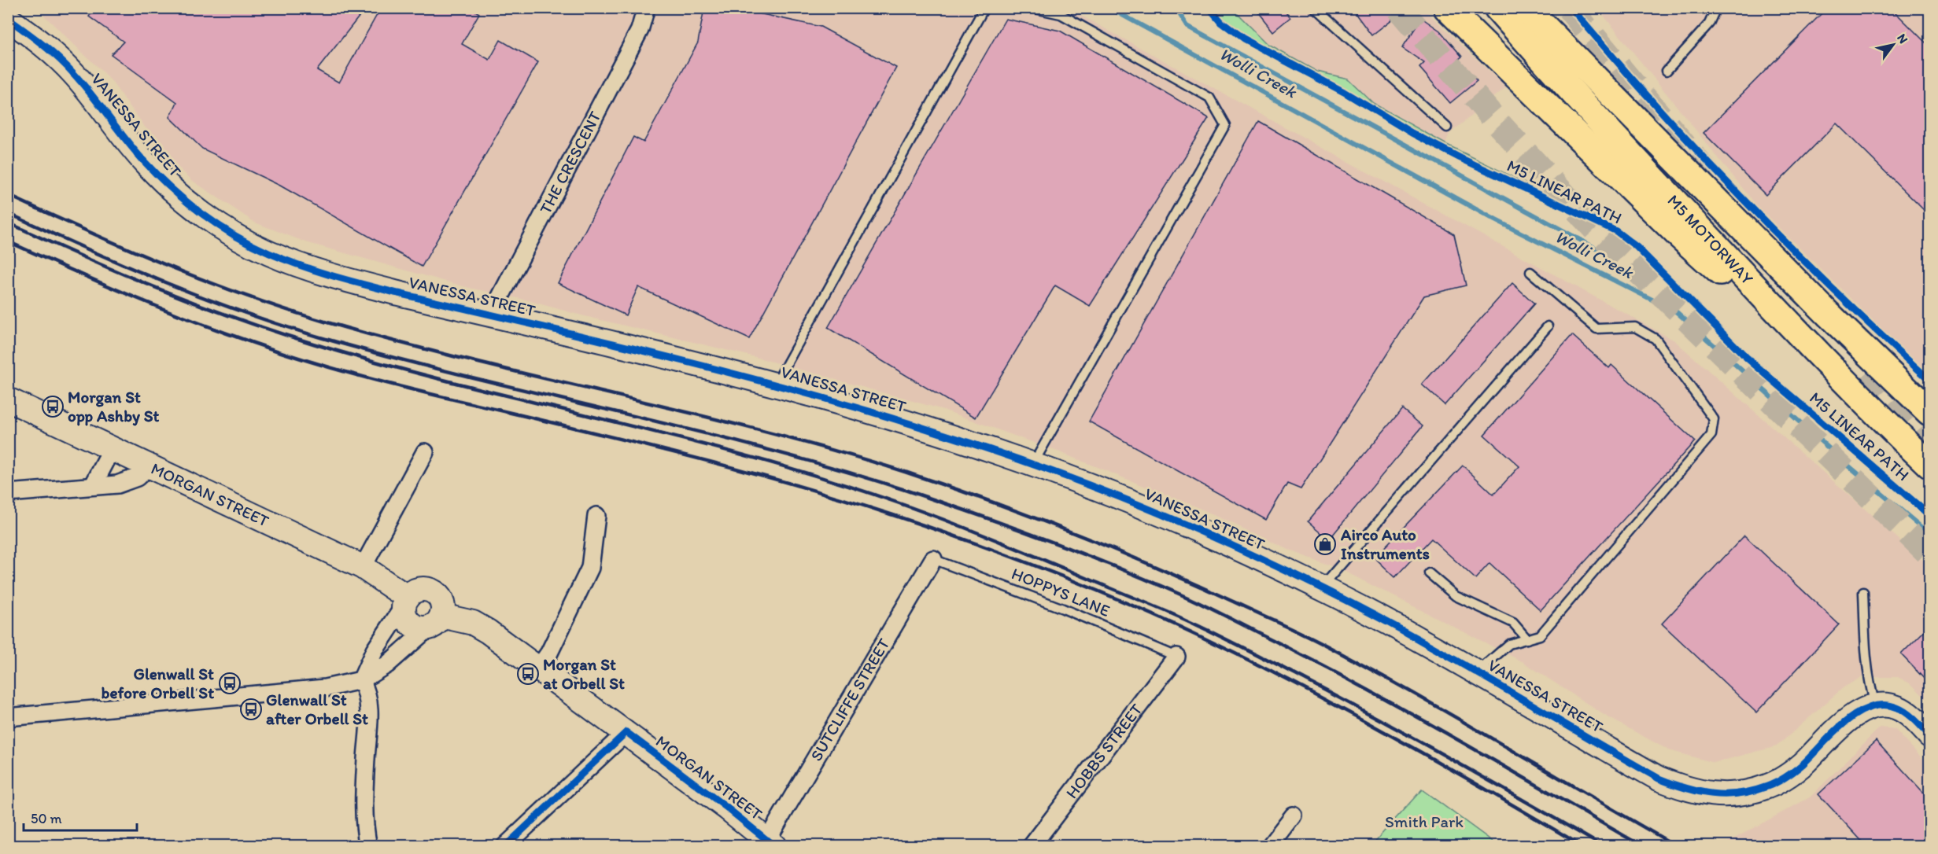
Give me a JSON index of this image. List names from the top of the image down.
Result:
{
  "streets": {
    "highway": ["M5 MOTORWAY"],
    "main road": ["VANESSA STREET", "MORGAN STREET"],
    "street": ["THE CRESCENT", "SUTCLIFFE STREET", "HOBBS STREET"],
    "lane": ["HOPPYS LANE"],
    "cycle path": ["M5 LINEAR PATH"]
  },
  "crossings": [
    ["VANESSA STREET", "THE CRESCENT"],
    ["MORGAN STREET", "SUTCLIFFE STREET"],
    ["HOPPYS LANE", "SUTCLIFFE STREET"],
    ["HOPPYS LANE", "HOBBS STREET"]
  ],
  "water": ["Wolli Creek"],
  "parks": ["Smith Park"],
  "places": {
    "bus stop": [
      "Morgan St opp Ashby St",
      "Morgan St at Orbell St",
      "Glenwall St before Orbell St",
      "Glenwall St after Orbell St"
    ],
    "shop": ["Airco Auto Instruments"]
  },
  "scale_bar": "50 m",
  "north": "top right"
}
